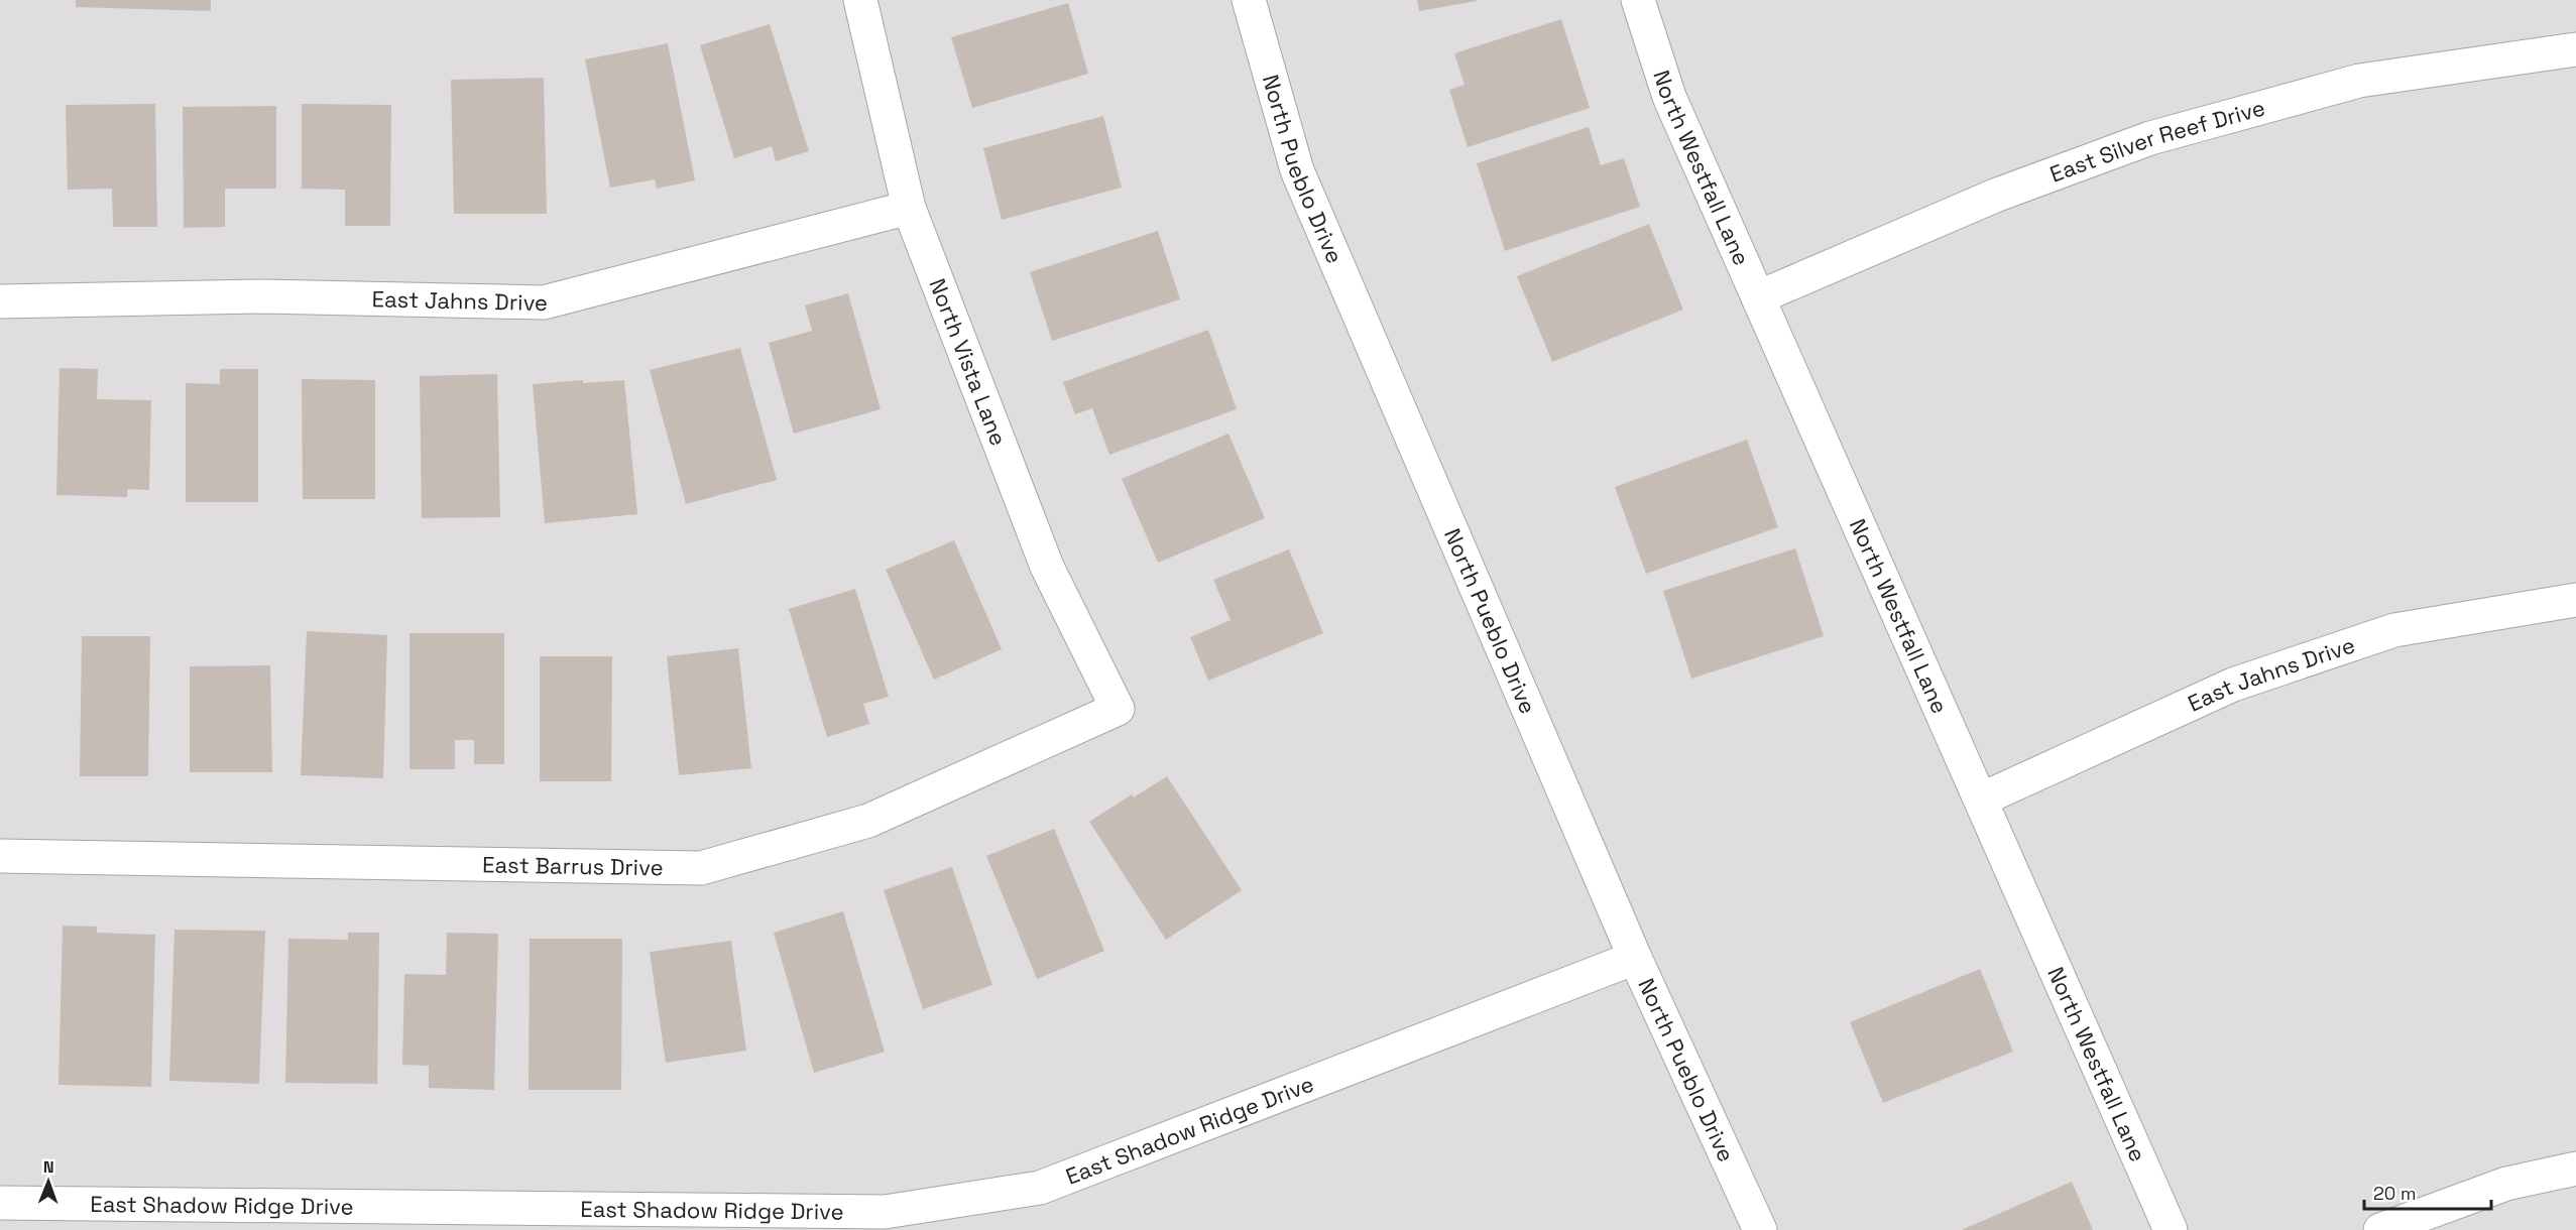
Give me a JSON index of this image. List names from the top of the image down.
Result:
{
  "streets": {
    "street": [
      "East Silver Reef Drive",
      "North Pueblo Drive",
      "North Westfall Lane",
      "East Jahns Drive",
      "North Vista Lane",
      "East Barrus Drive",
      "East Shadow Ridge Drive"
    ]
  },
  "crossings": [
    ["East Silver Reef Drive", "North Westfall Lane"],
    ["North Pueblo Drive", "East Shadow Ridge Drive"],
    ["North Westfall Lane", "East Jahns Drive"],
    ["East Jahns Drive", "North Vista Lane"],
    ["North Vista Lane", "East Barrus Drive"]
  ],
  "scale_bar": "20 m",
  "north": "top"
}
